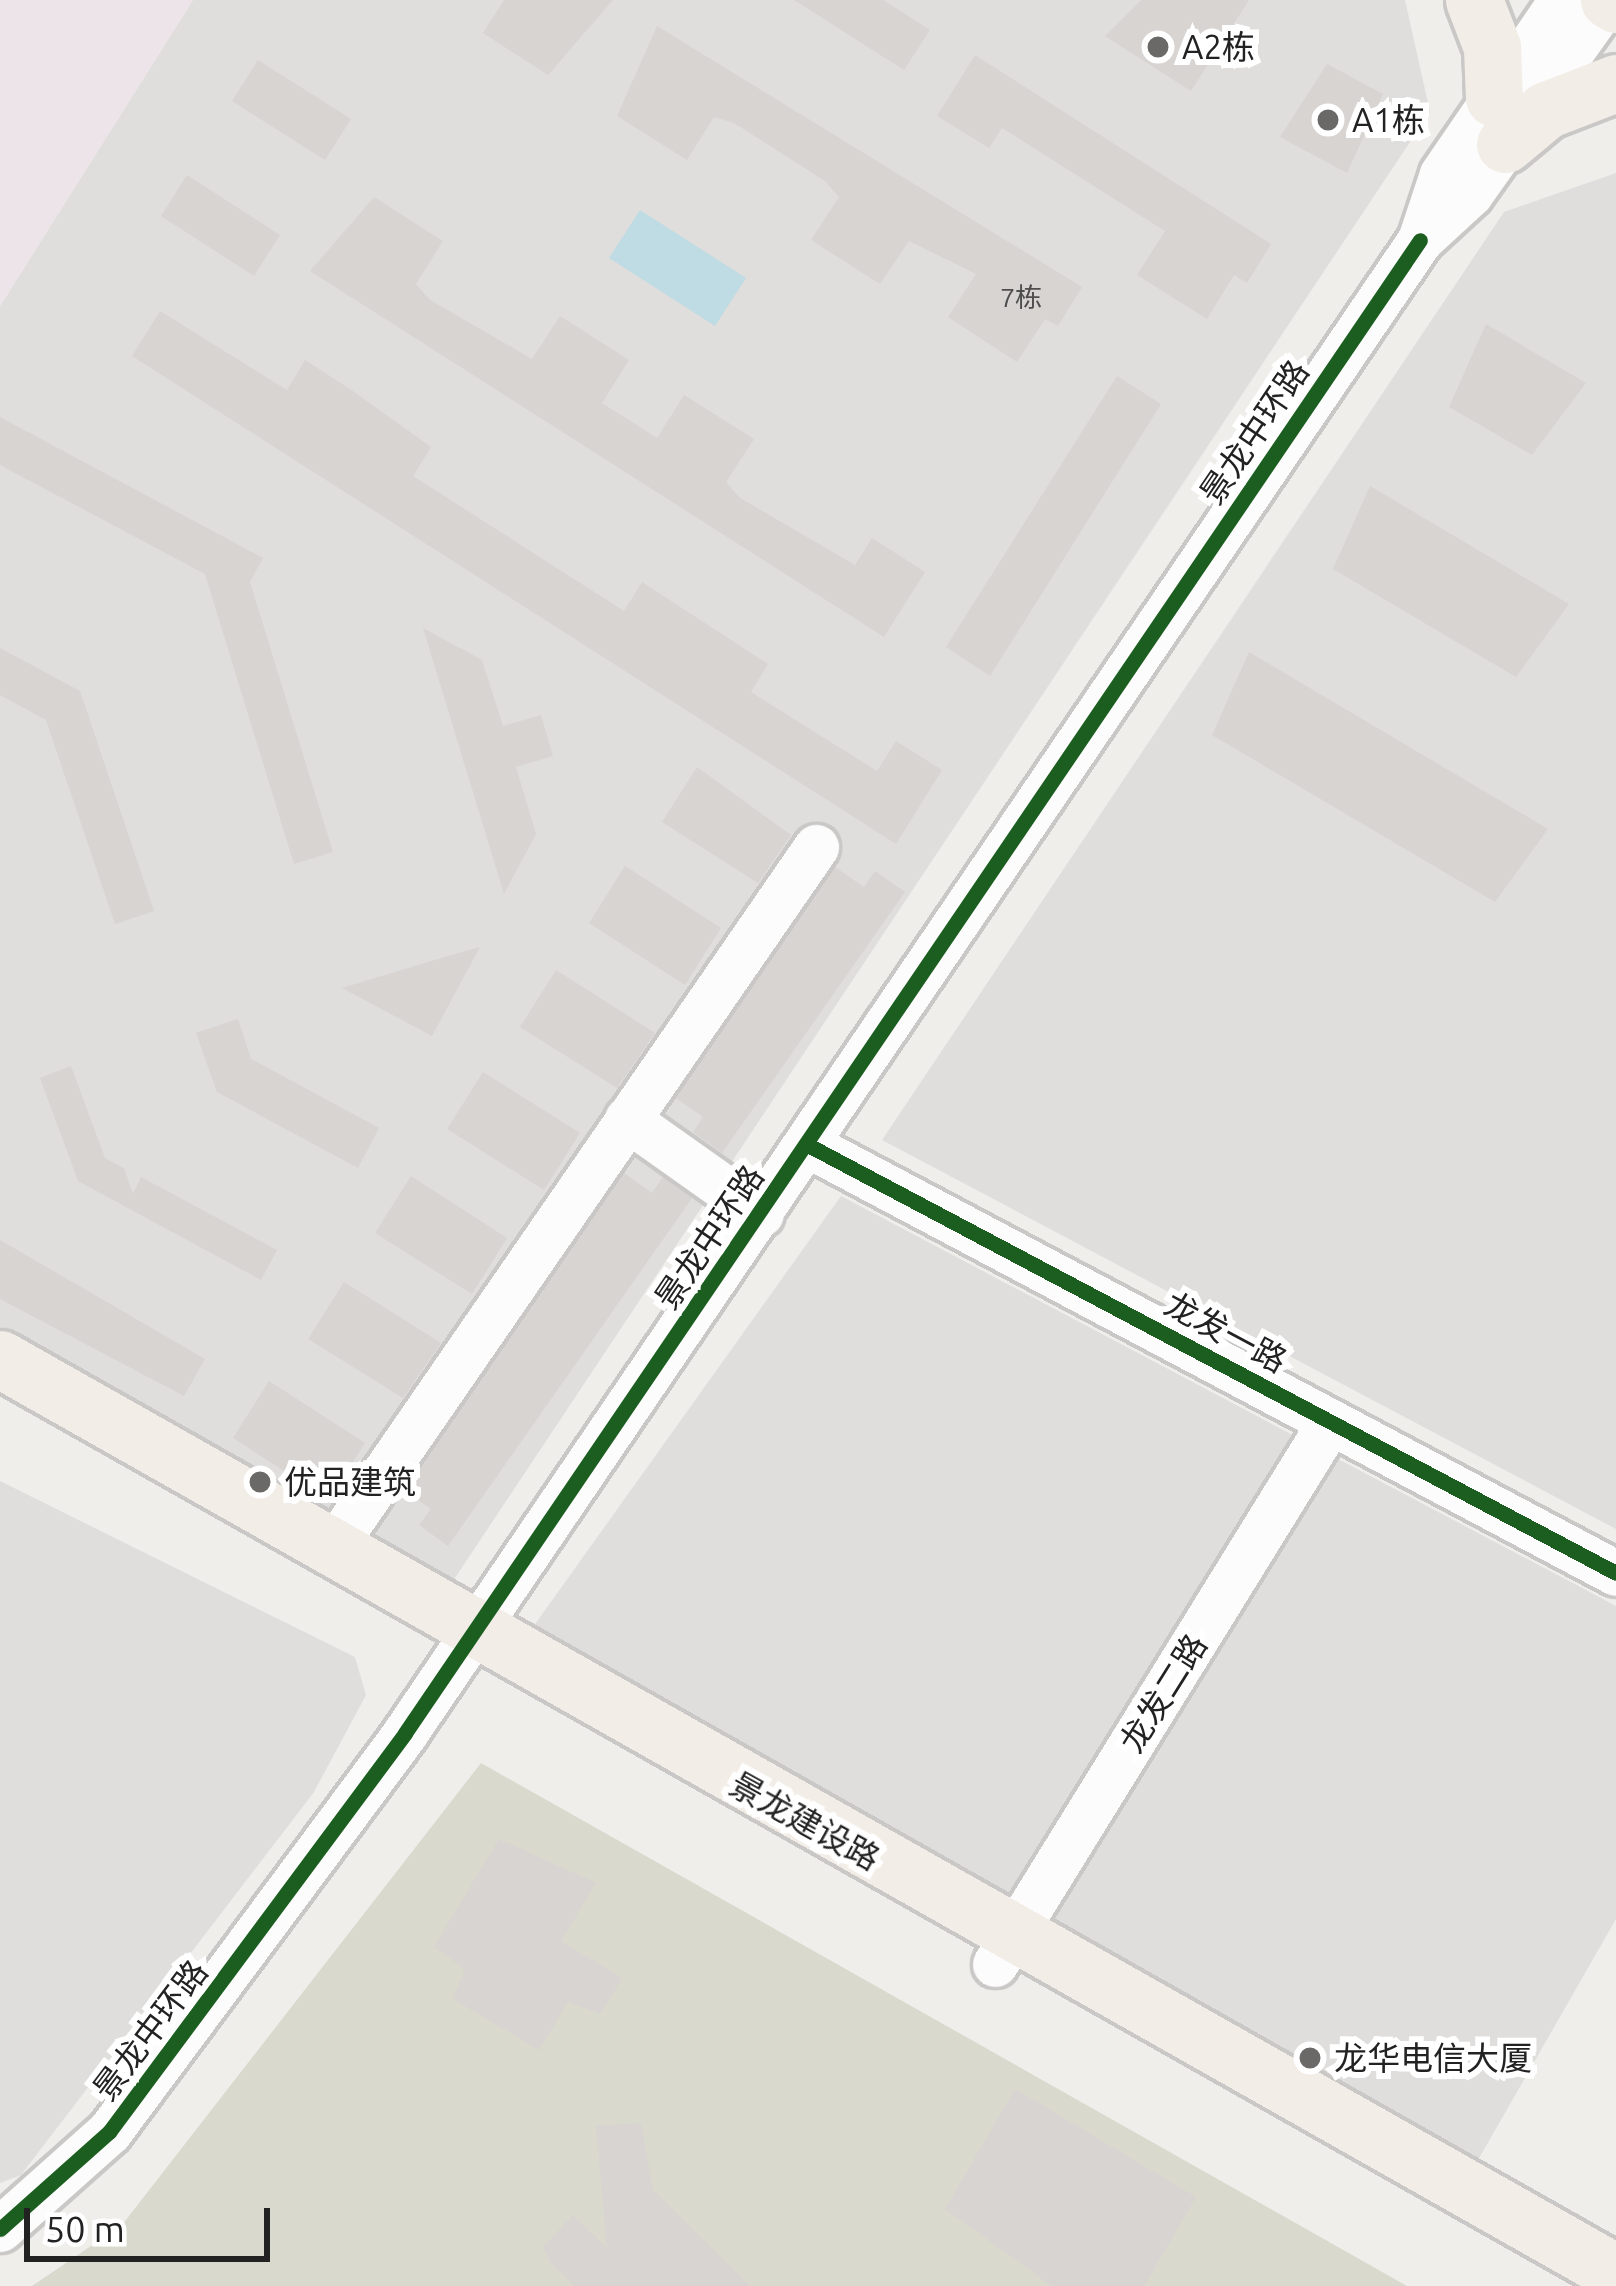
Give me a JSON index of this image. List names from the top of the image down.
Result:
{
  "streets": {
    "main road": ["景龙建设路"],
    "street": ["景龙中环路", "龙发一路", "龙发二路"]
  },
  "crossings": [
    ["景龙中环路", "龙发一路"],
    ["景龙中环路", "景龙建设路"],
    ["龙发一路", "龙发二路"],
    ["龙发二路", "景龙建设路"]
  ],
  "places": [
    "A2栋",
    "A1栋",
    "优品建筑",
    "龙华电信大厦"
  ],
  "house_numbers": ["7栋"],
  "scale_bar": "50 m"
}
